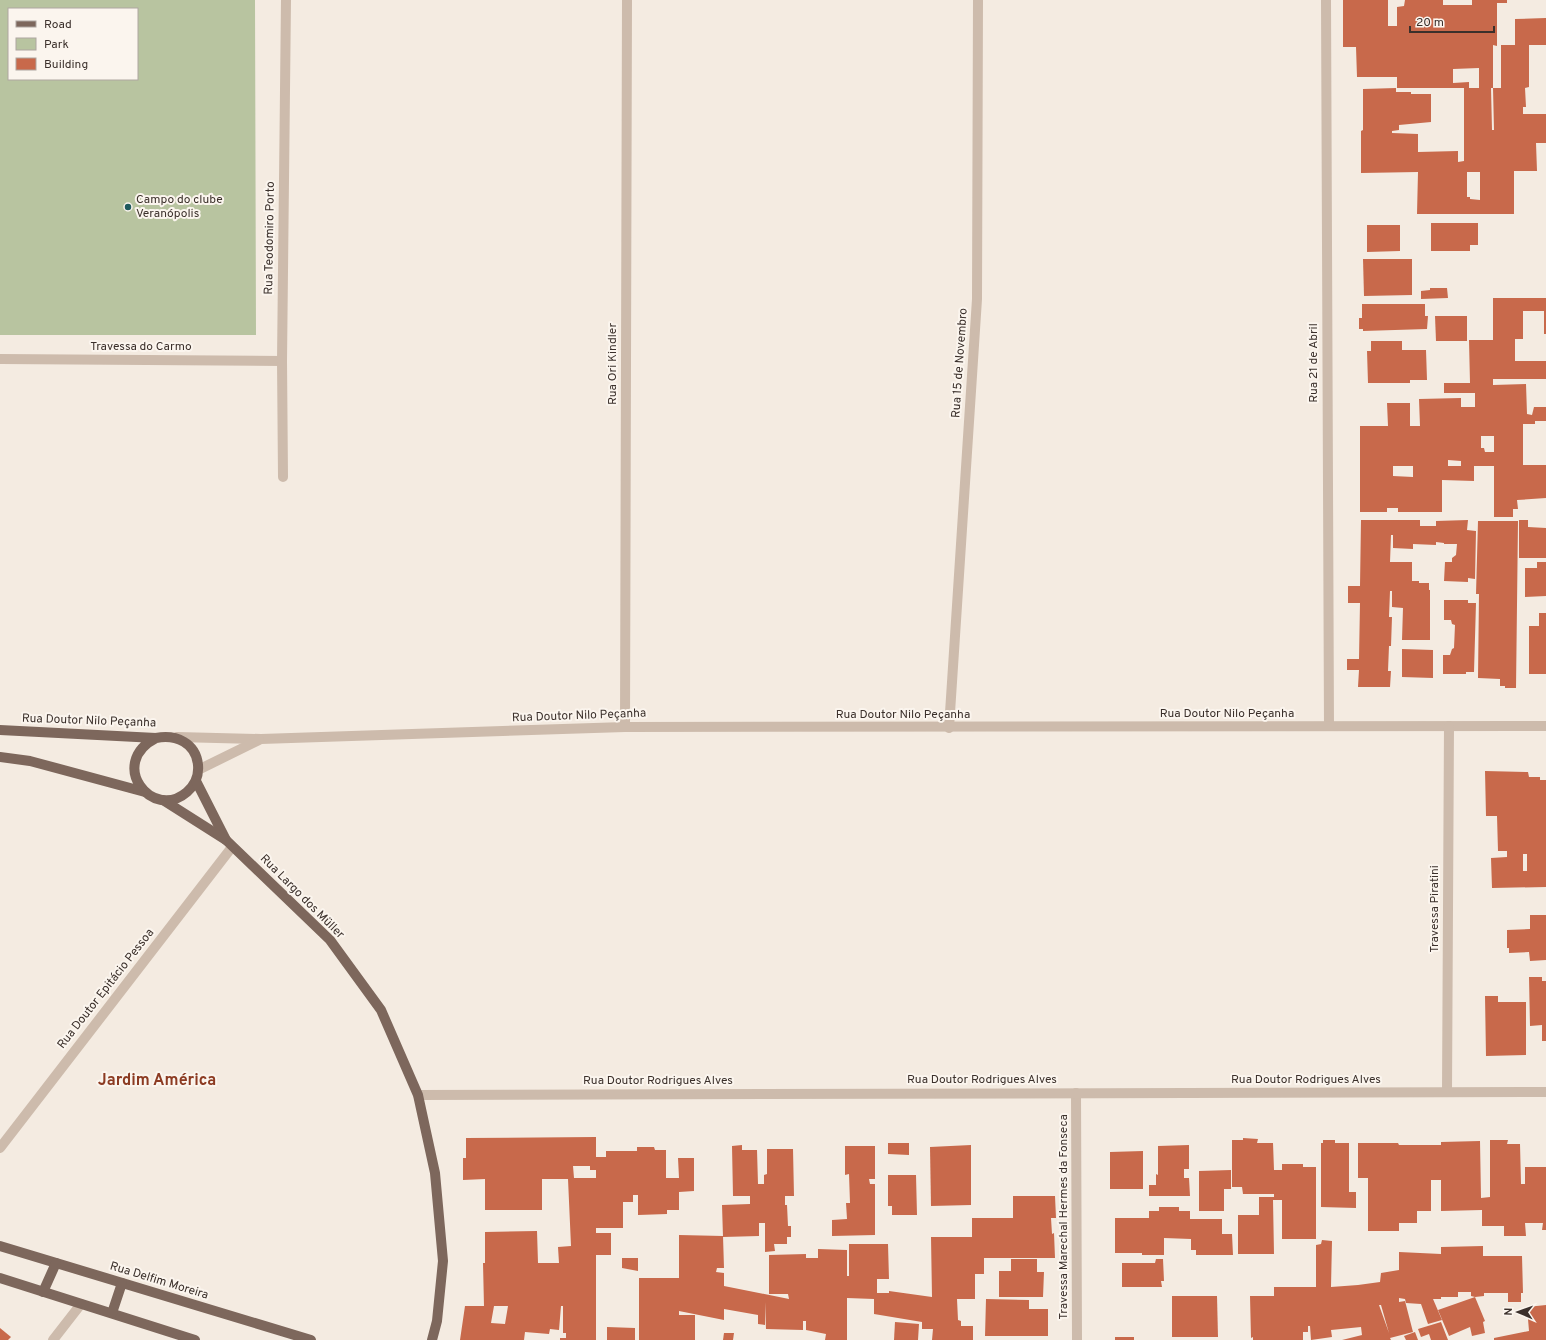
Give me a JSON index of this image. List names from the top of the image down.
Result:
{
  "streets": {
    "main road": ["Rua Doutor Nilo Peçanha", "Rua Largo dos Müller", "Rua Delfim Moreira"],
    "street": [
      "Rua Teodomiro Porto",
      "Travessa do Carmo",
      "Rua 15 de Novembro",
      "Rua 21 de Abril",
      "Rua Ori Kindler",
      "Travessa Piratini",
      "Rua Doutor Epitácio Pessoa",
      "Rua Doutor Rodrigues Alves",
      "Travessa Marechal Hermes da Fonseca"
    ]
  },
  "crossings": [
    ["Rua Teodomiro Porto", "Travessa do Carmo"],
    ["Rua 15 de Novembro", "Rua Doutor Nilo Peçanha"],
    ["Rua 21 de Abril", "Rua Doutor Nilo Peçanha"],
    ["Rua Ori Kindler", "Rua Doutor Nilo Peçanha"],
    ["Rua Doutor Nilo Peçanha", "Rua Largo dos Müller"],
    ["Rua Doutor Nilo Peçanha", "Travessa Piratini"],
    ["Rua Largo dos Müller", "Rua Doutor Epitácio Pessoa"],
    ["Rua Largo dos Müller", "Rua Doutor Rodrigues Alves"],
    ["Travessa Piratini", "Rua Doutor Rodrigues Alves"],
    ["Rua Doutor Rodrigues Alves", "Travessa Marechal Hermes da Fonseca"]
  ],
  "districts": ["Jardim América"],
  "places": ["Campo do clube Veranópolis"],
  "legend": ["Road", "Park", "Building"],
  "scale_bar": "20 m",
  "north": "left"
}
